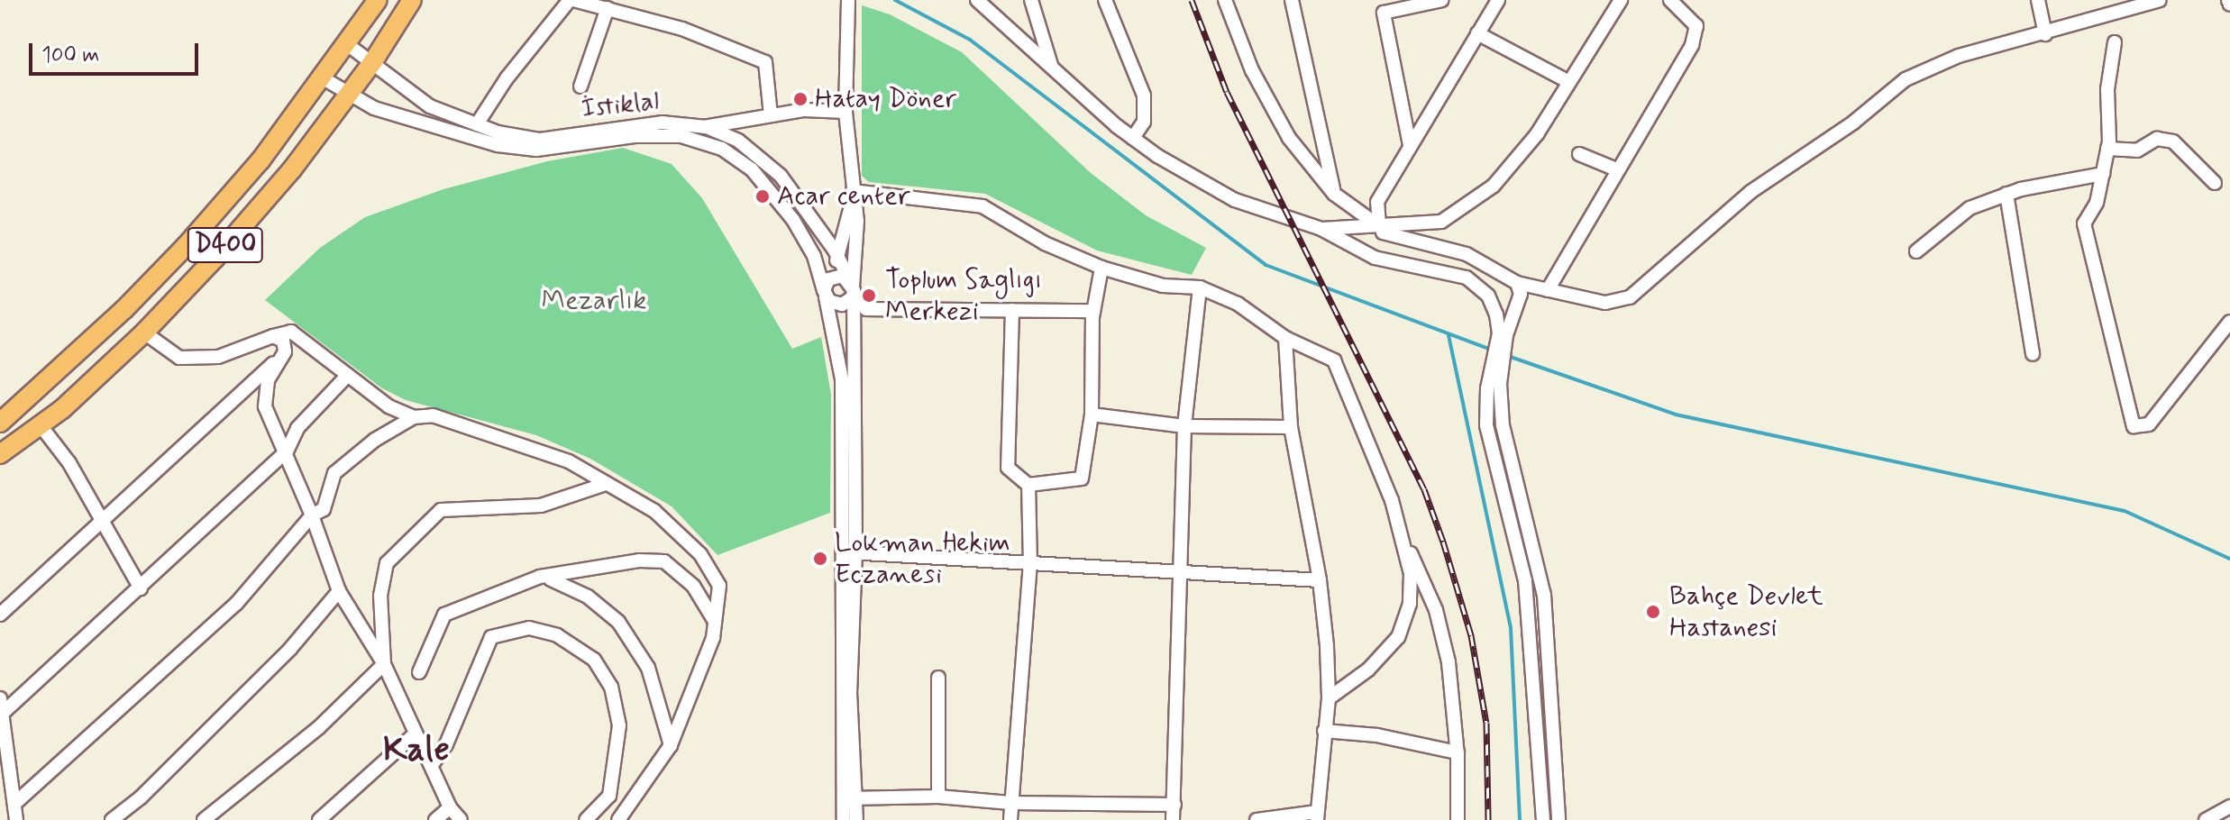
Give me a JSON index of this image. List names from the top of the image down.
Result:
{
  "streets": {
    "highway": ["D400"],
    "street": ["İstiklal"]
  },
  "crossings": [
    ["İstiklal", "D400"]
  ],
  "districts": ["Kale"],
  "parks": ["Mezarlık"],
  "places": [
    "Hatay Döner",
    "Acar center",
    "Toplum Saglıgı Merkezi",
    "Lokman Hekim Eczanesi",
    "Bahçe Devlet Hastanesi"
  ],
  "scale_bar": "100 m"
}
